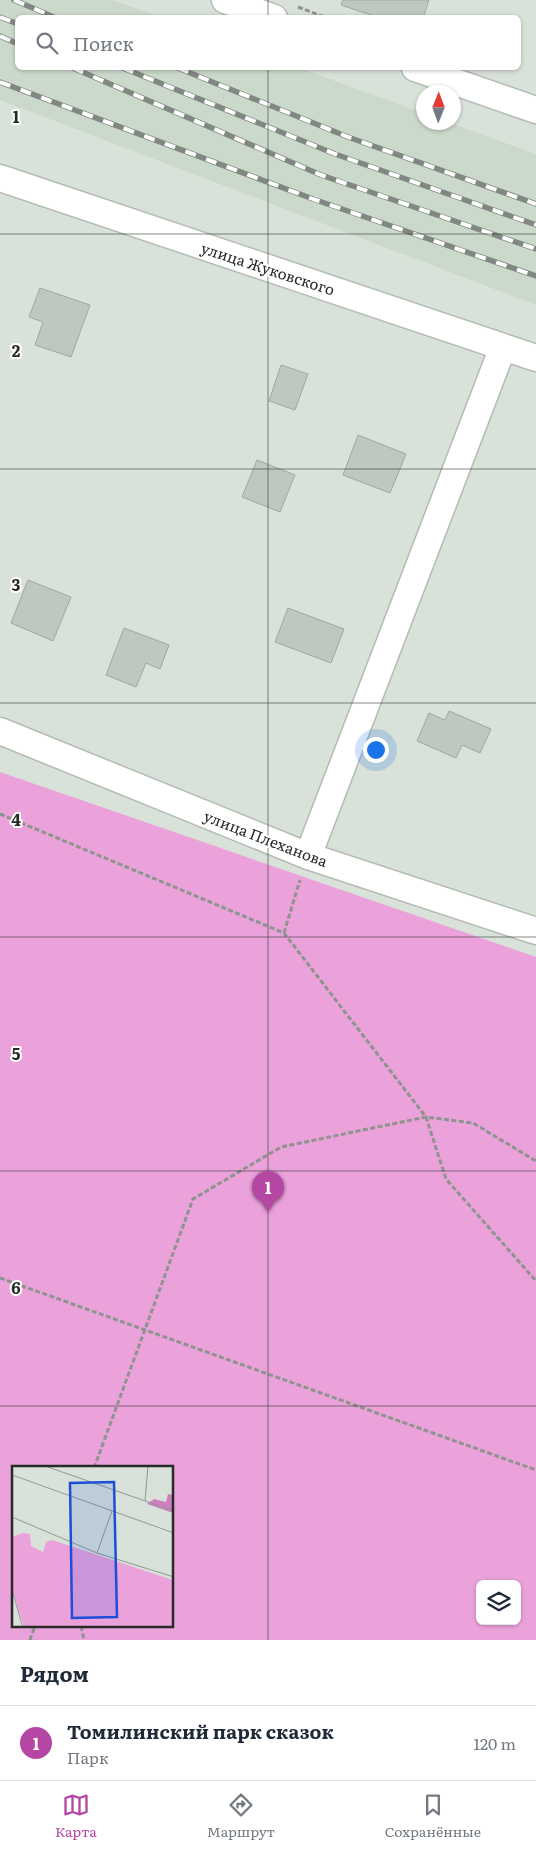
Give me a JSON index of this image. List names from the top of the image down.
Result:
{
  "streets": {
    "street": ["улица Жуковского", "улица Плеханова"]
  },
  "north": "top",
  "page": {
    "search": "Поиск",
    "pins": "1",
    "heading": "Рядом",
    "list": [
      {
        "mark": "1",
        "name": "Томилинский парк сказок",
        "note": "Парк",
        "value": "120 m"
      }
    ],
    "nav": ["Карта", "Маршрут", "Сохранённые"]
  },
  "grid": {
    "rows": [
      "1",
      "2",
      "3",
      "4",
      "5",
      "6"
    ]
  }
}
